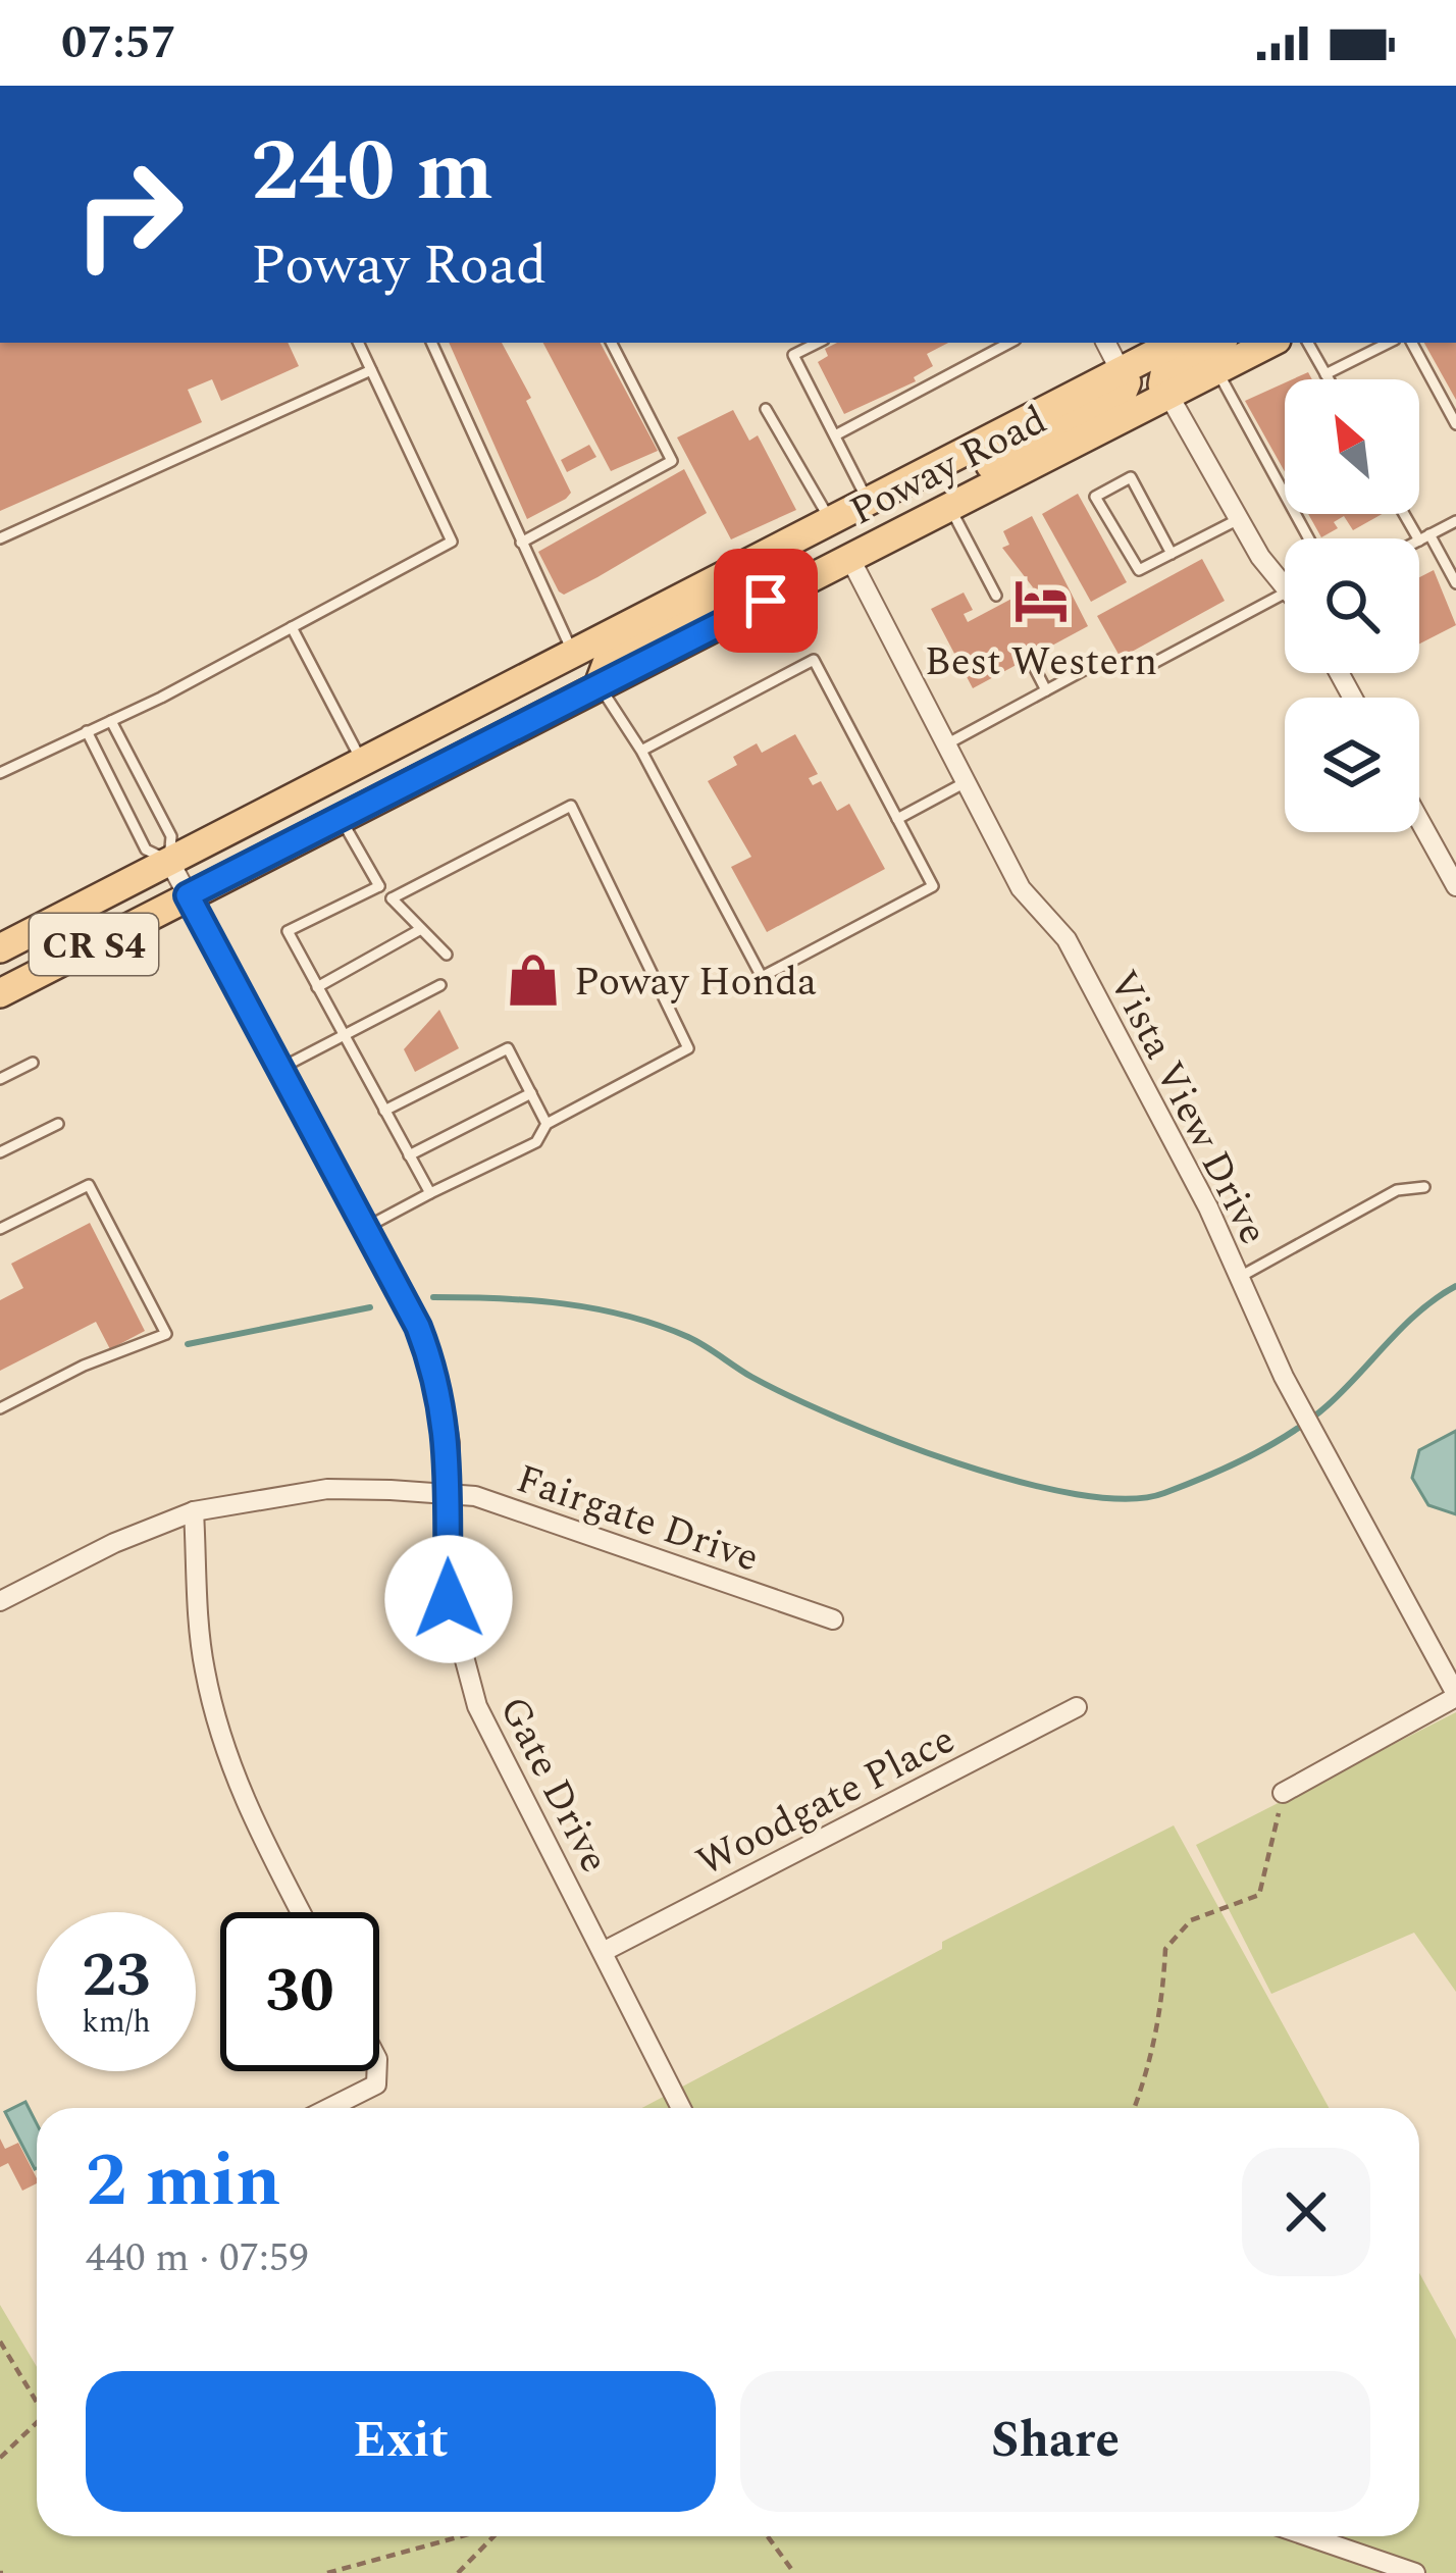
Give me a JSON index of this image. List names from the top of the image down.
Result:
{
  "streets": {
    "main road": ["Poway Road", "CR S4"],
    "street": [
      "Vista View Drive",
      "Fairgate Drive",
      "Gate Drive",
      "Woodgate Place"
    ]
  },
  "crossings": [
    ["Poway Road", "Vista View Drive"],
    ["Poway Road", "Gate Drive"],
    ["Fairgate Drive", "Gate Drive"],
    ["Gate Drive", "Woodgate Place"]
  ],
  "places": {
    "hotel": ["Best Western"],
    "shop": ["Poway Honda"]
  },
  "north": "top left",
  "page": {
    "status": "07:57",
    "turn": ["240 m", "Poway Road"],
    "speed": "23 km/h",
    "limit": "30",
    "heading": ["2 min", "440 m · 07:59"],
    "buttons": ["Exit", "Share"]
  }
}
